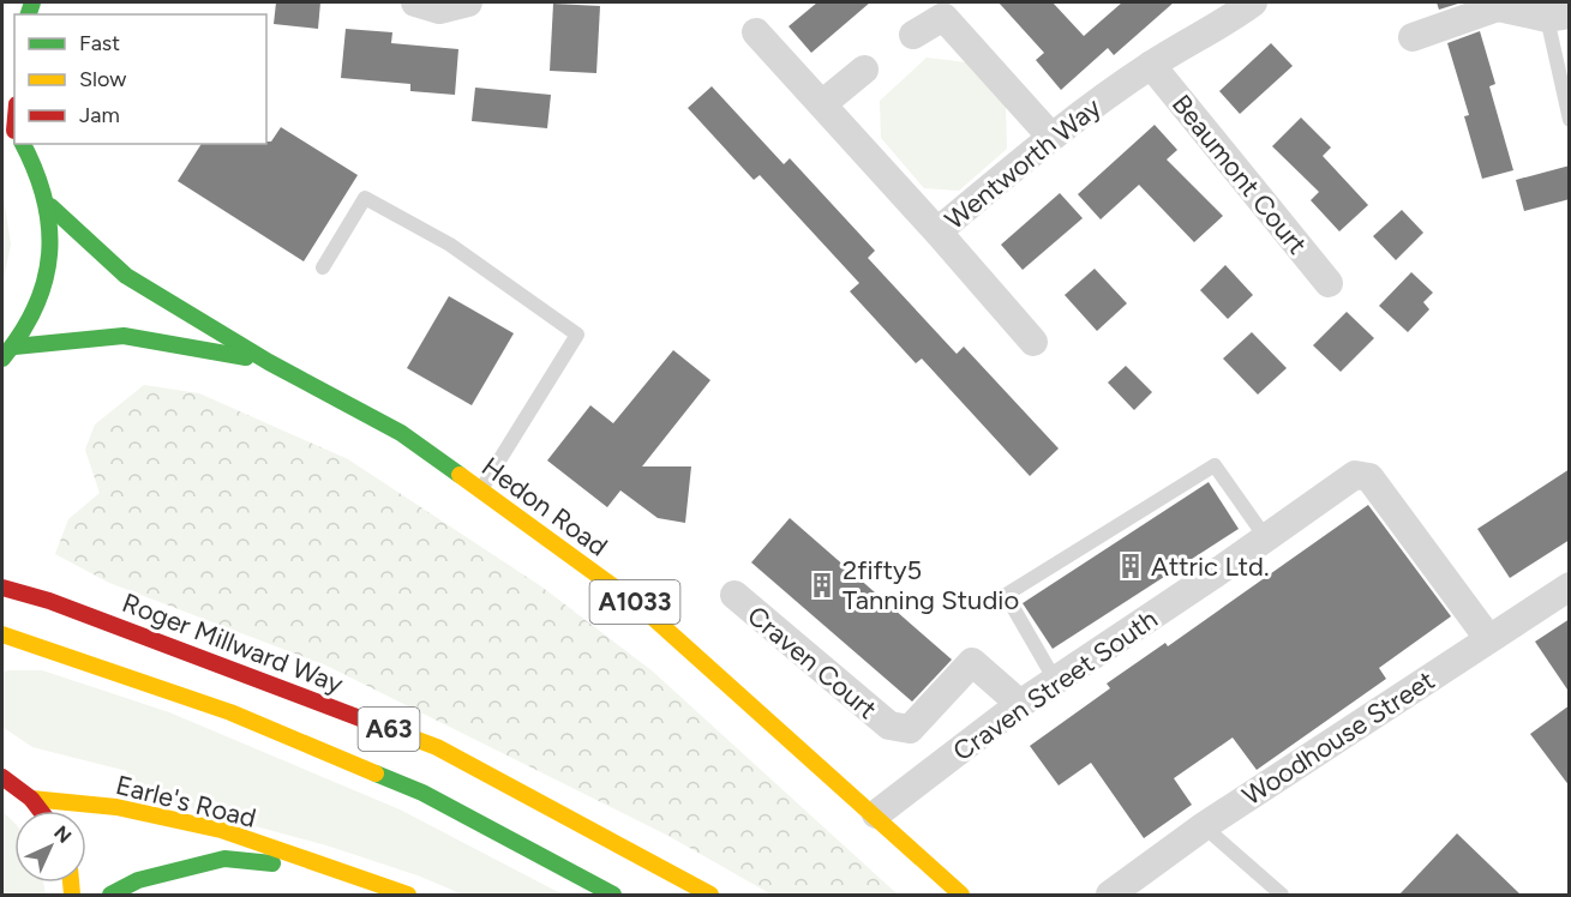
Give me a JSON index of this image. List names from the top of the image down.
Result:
{
  "streets": {
    "highway": [
      "Hedon Road",
      "A1033",
      "Roger Millward Way",
      "A63",
      "Earle's Road"
    ],
    "street": [
      "Wentworth Way",
      "Beaumont Court",
      "Craven Court",
      "Craven Street South",
      "Woodhouse Street"
    ]
  },
  "crossings": [
    ["Wentworth Way", "Beaumont Court"],
    ["Hedon Road", "A1033"],
    ["Hedon Road", "Craven Street South"],
    ["Craven Court", "Craven Street South"],
    ["Craven Street South", "Woodhouse Street"]
  ],
  "places": {
    "building": ["Attric Ltd.", "2fifty5 Tanning Studio"]
  },
  "legend": ["Fast", "Slow", "Jam"],
  "north": "top right"
}
